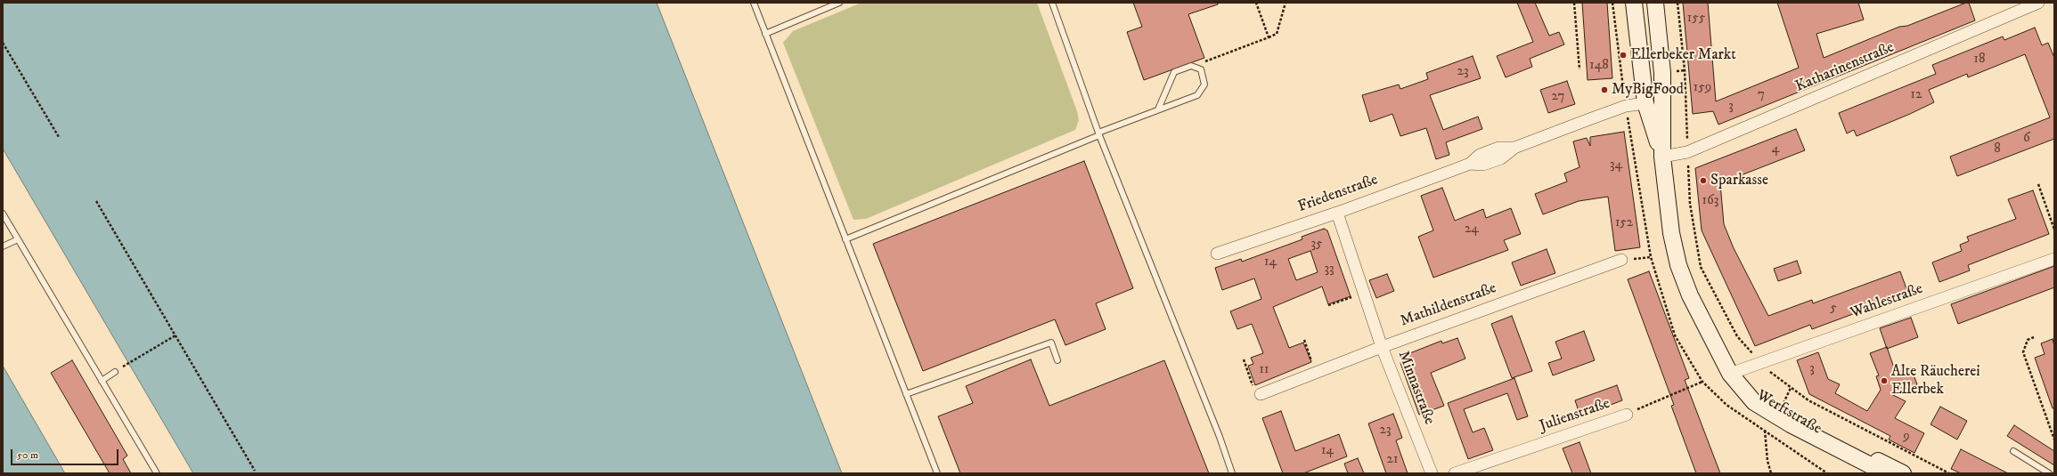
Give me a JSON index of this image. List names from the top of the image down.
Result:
{
  "streets": {
    "main road": ["Werftstraße"],
    "street": [
      "Katharinenstraße",
      "Friedenstraße",
      "Wahlestraße",
      "Mathildenstraße",
      "Minnastraße",
      "Julienstraße"
    ]
  },
  "crossings": [
    ["Friedenstraße", "Minnastraße"],
    ["Wahlestraße", "Werftstraße"],
    ["Mathildenstraße", "Minnastraße"]
  ],
  "places": [
    "Ellerbeker Markt",
    "MyBigFood",
    "Sparkasse",
    "Alte Räucherei Ellerbek"
  ],
  "house_numbers": [
    "155",
    "18",
    "148",
    "23",
    "159",
    "7",
    "12",
    "27",
    "3",
    "6",
    "4",
    "8",
    "34",
    "163",
    "152",
    "24",
    "35",
    "14",
    "33",
    "5",
    "3",
    "11",
    "23",
    "9",
    "14",
    "21"
  ],
  "scale_bar": "50 m"
}
